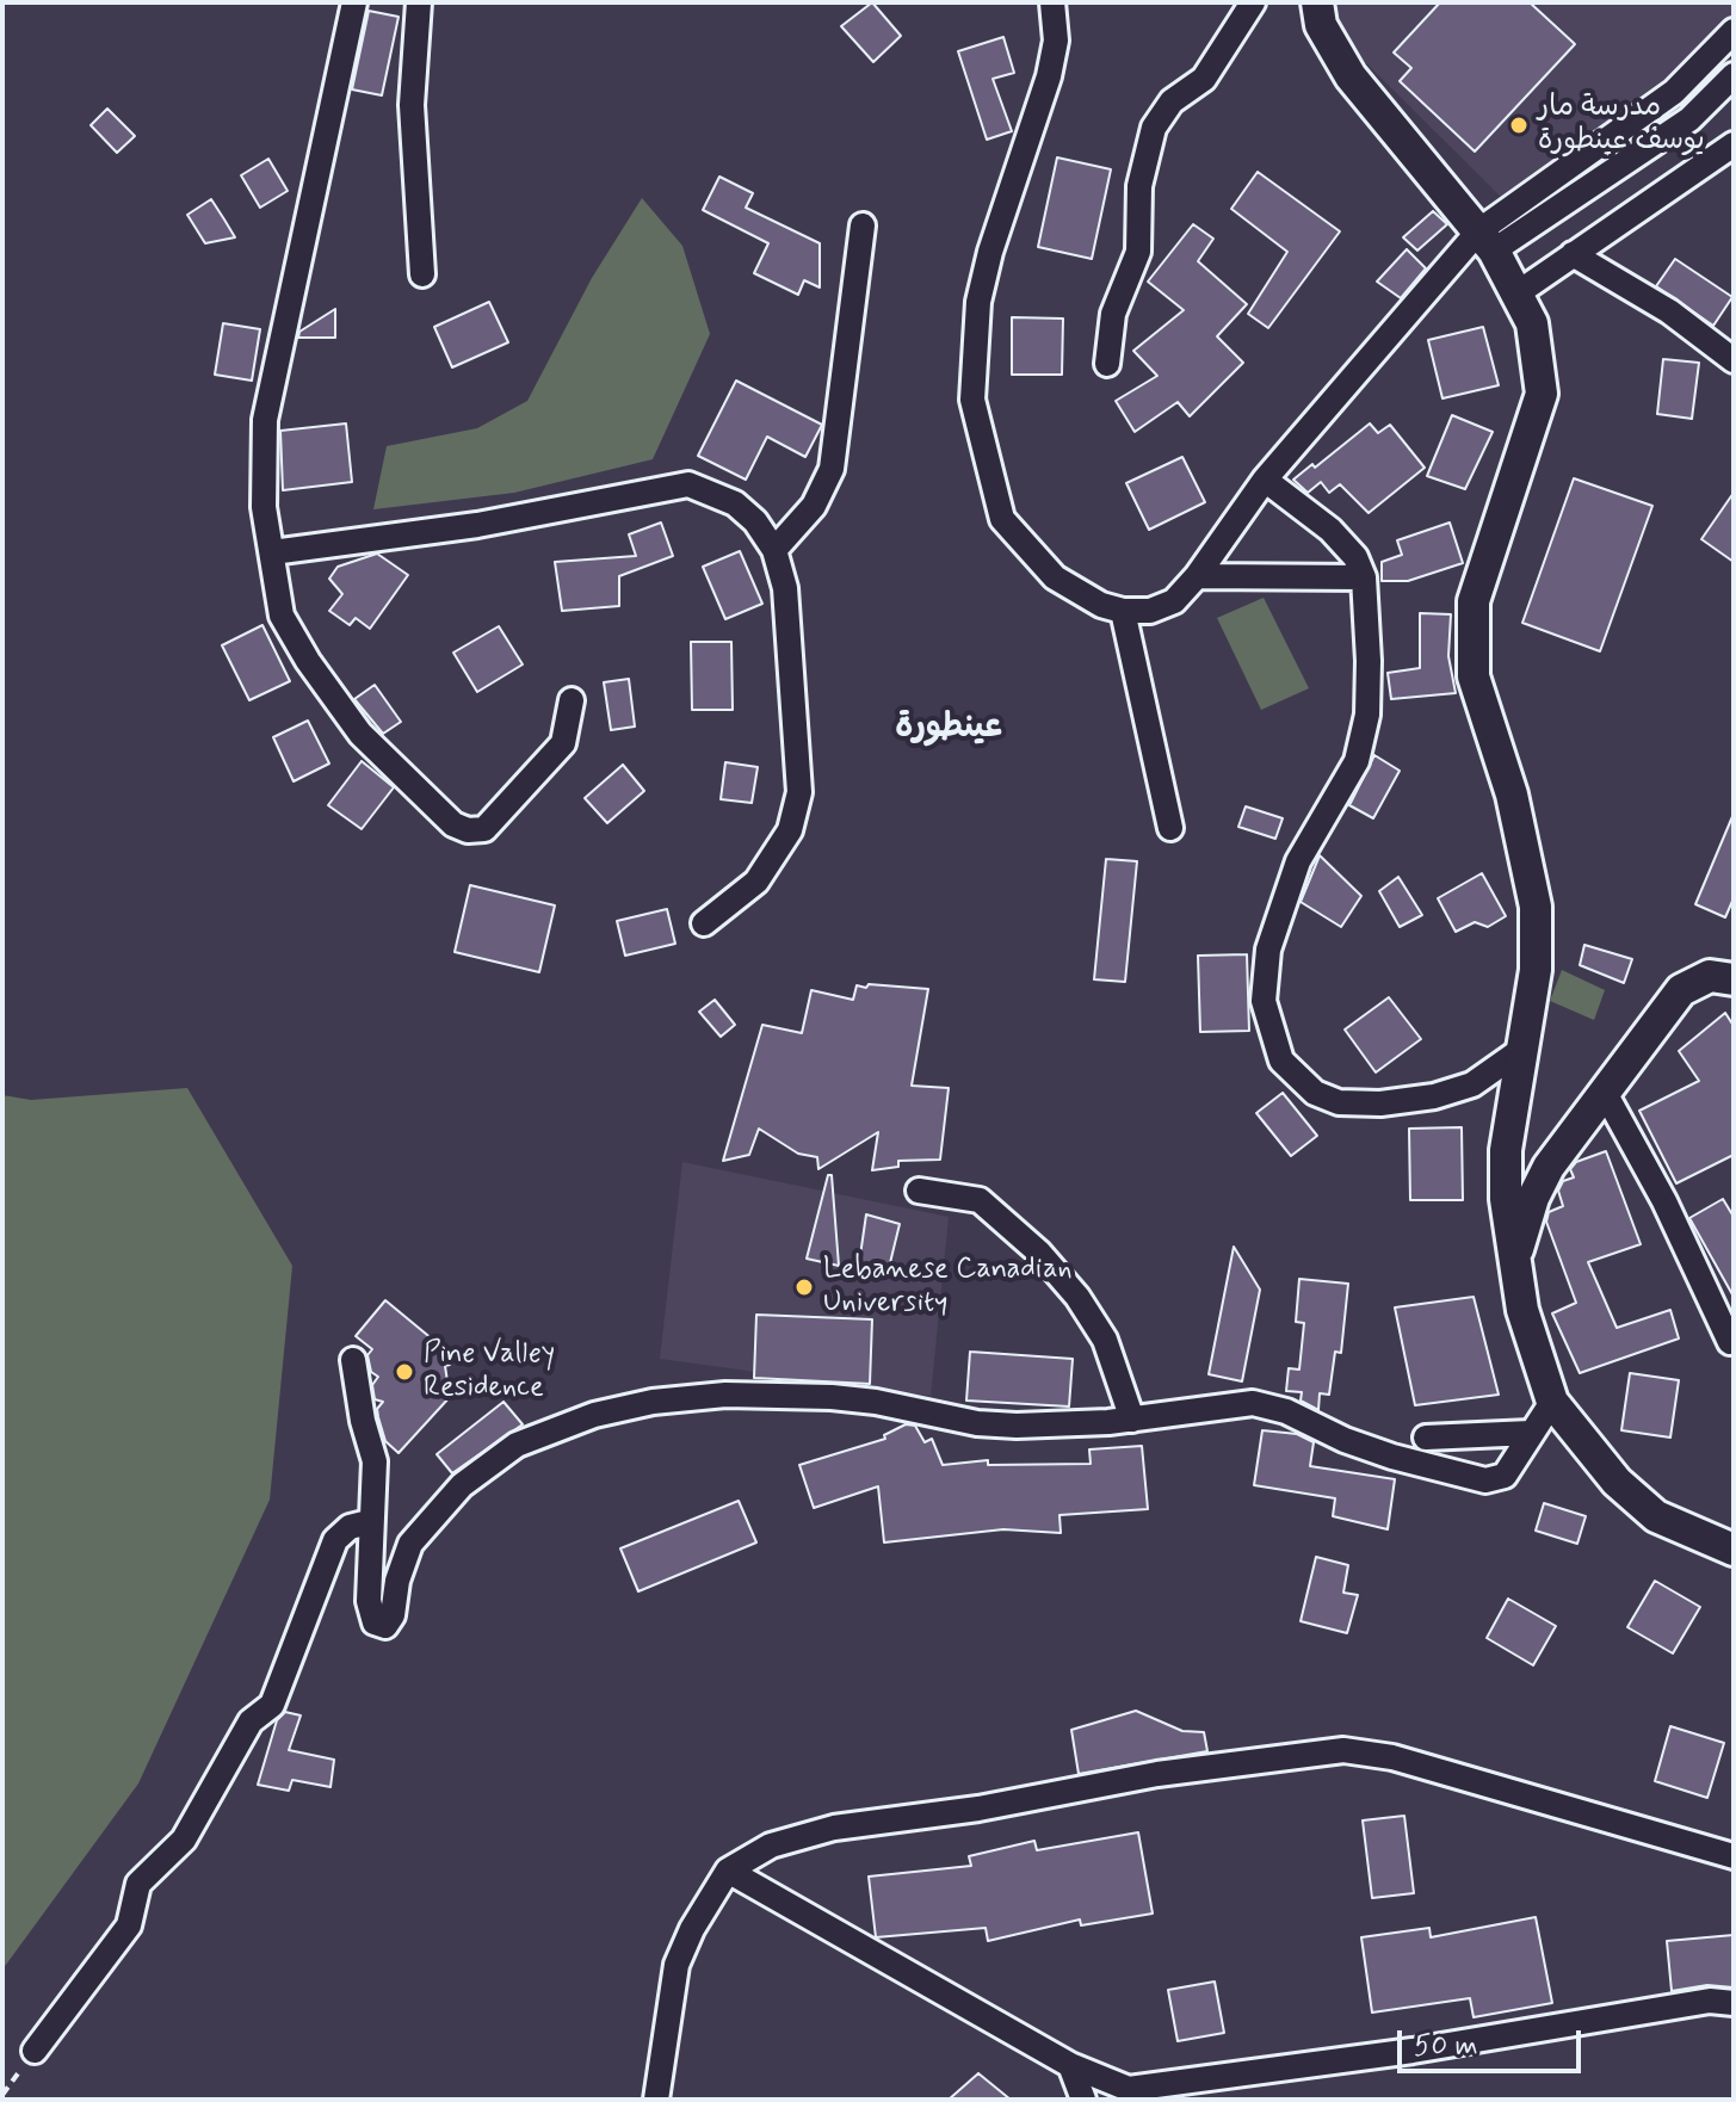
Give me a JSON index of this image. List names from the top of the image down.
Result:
{
  "districts": ["عينطورة"],
  "places": ["مدرسة مار يوسف عينطورة", "Lebanese Canadian University", "Pine Valley Residence"],
  "scale_bar": "50 m"
}
